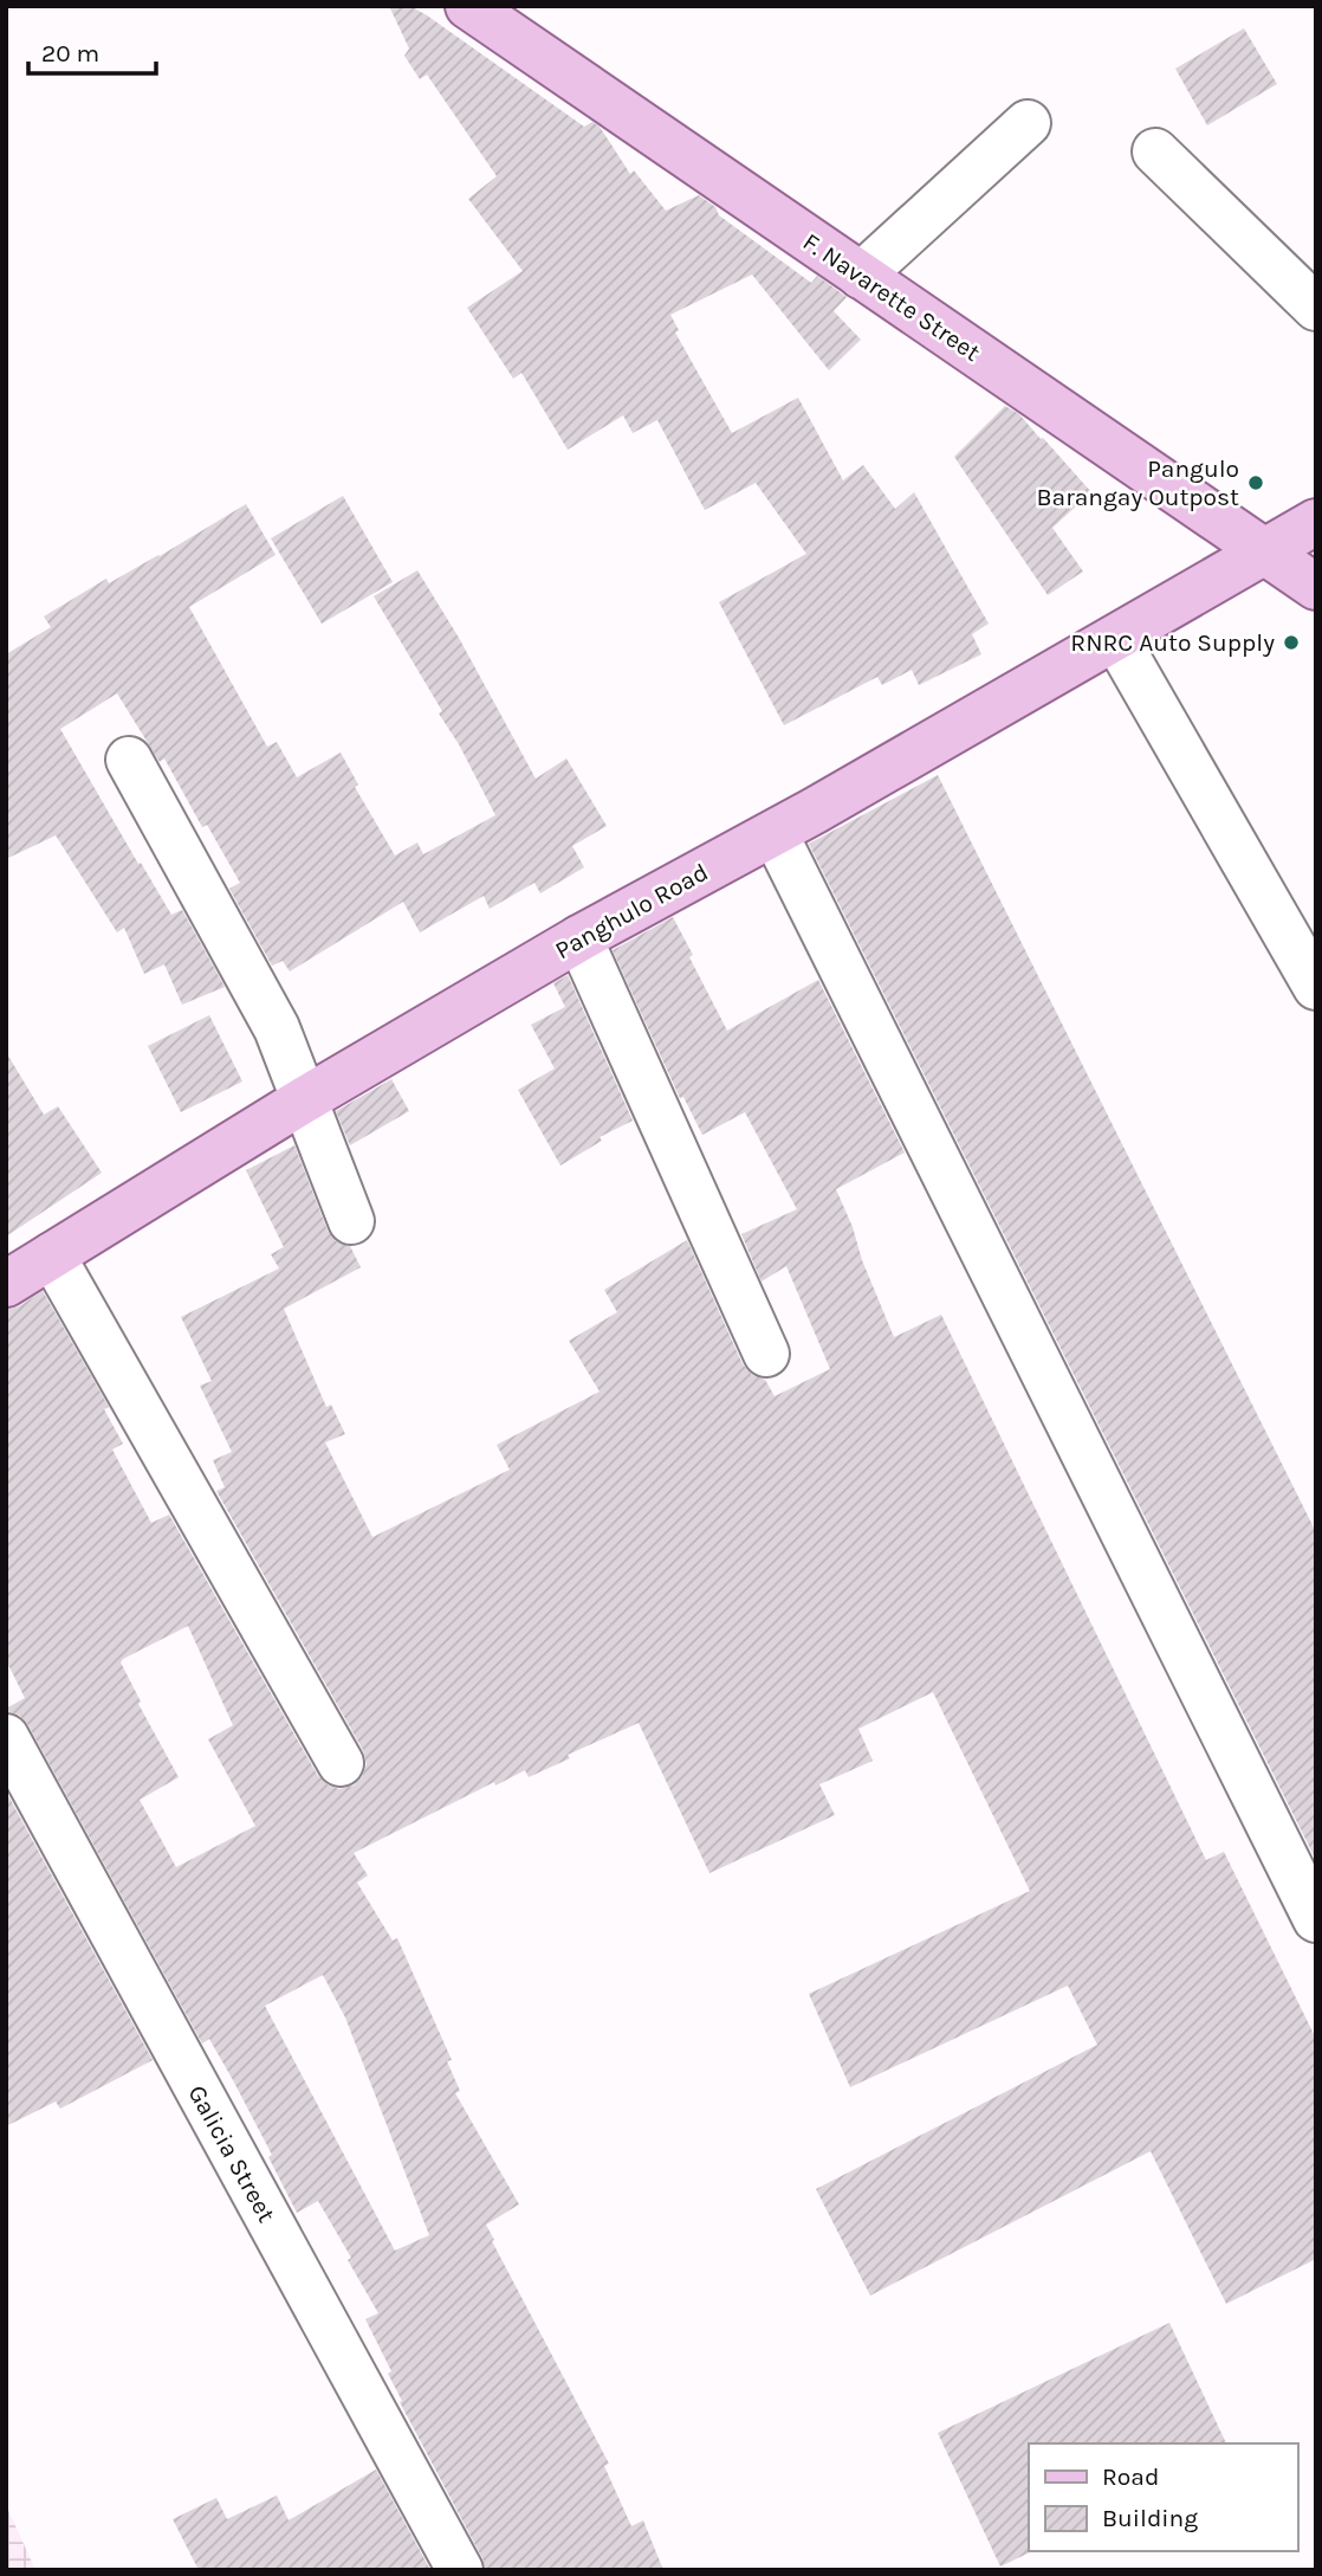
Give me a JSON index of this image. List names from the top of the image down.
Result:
{
  "streets": {
    "main road": ["F. Navarette Street", "Panghulo Road"],
    "street": ["Galicia Street"]
  },
  "crossings": [
    ["F. Navarette Street", "Panghulo Road"]
  ],
  "places": ["Pangulo Barangay Outpost", "RNRC Auto Supply"],
  "legend": ["Road", "Building"],
  "scale_bar": "20 m"
}
